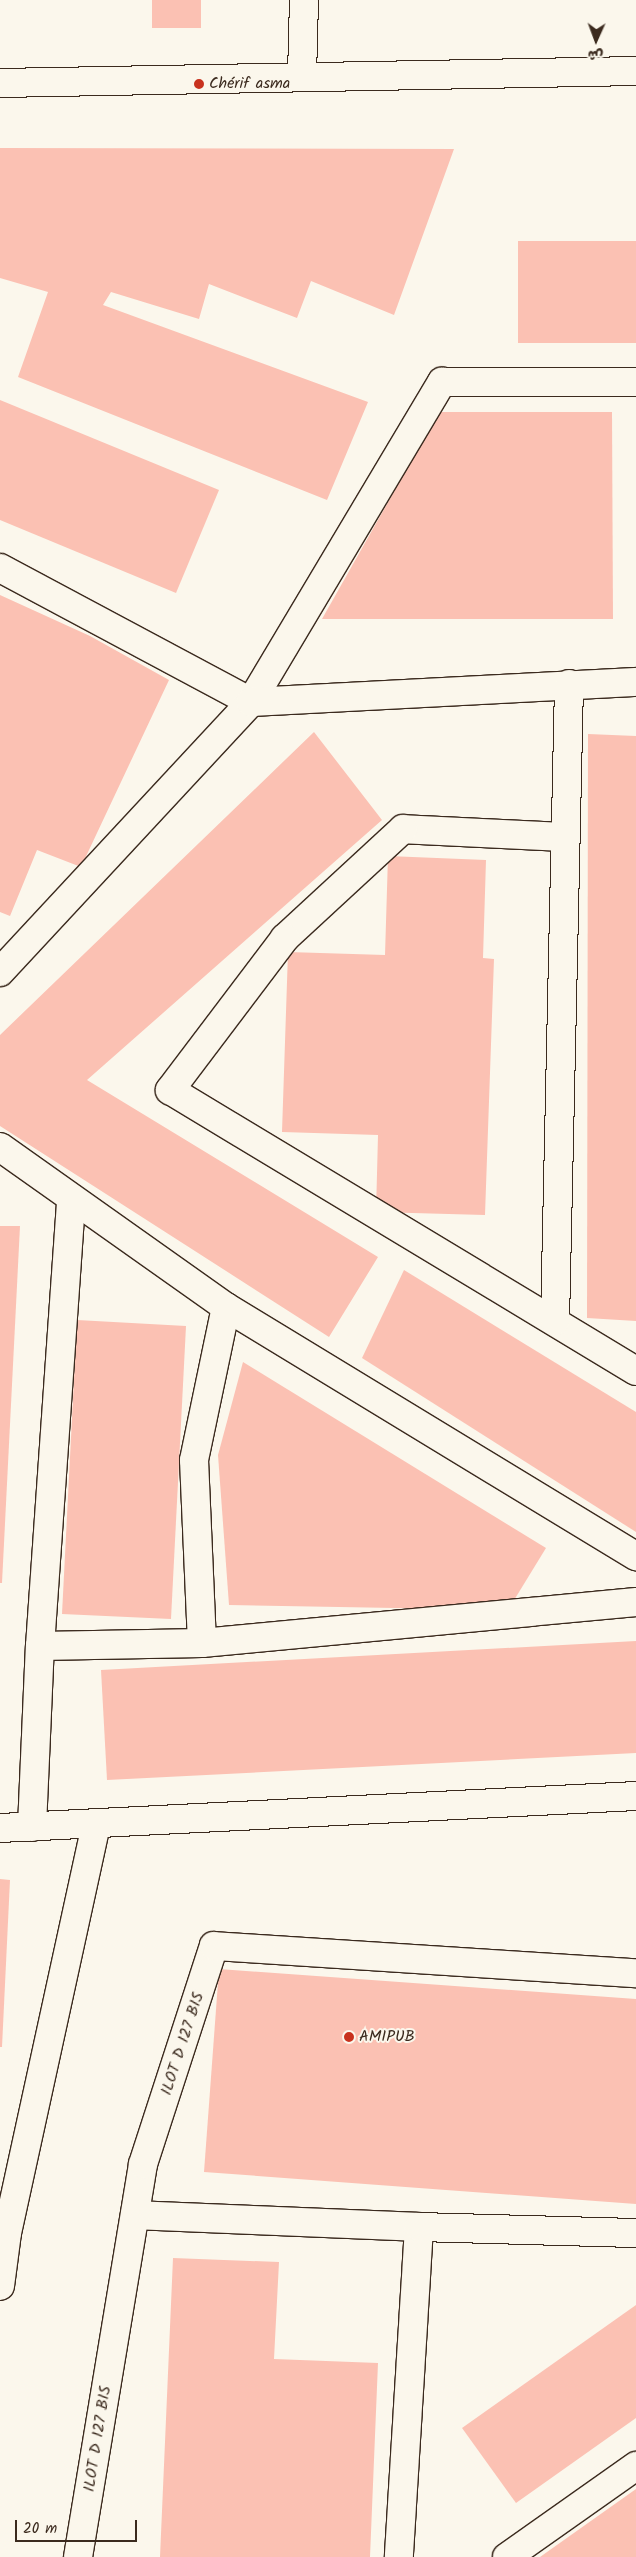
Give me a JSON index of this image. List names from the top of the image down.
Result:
{
  "streets": {
    "street": ["ILOT D 127 BIS"]
  },
  "places": ["Chérif asma", "AMIPUB"],
  "scale_bar": "20 m",
  "north": "bottom"
}
